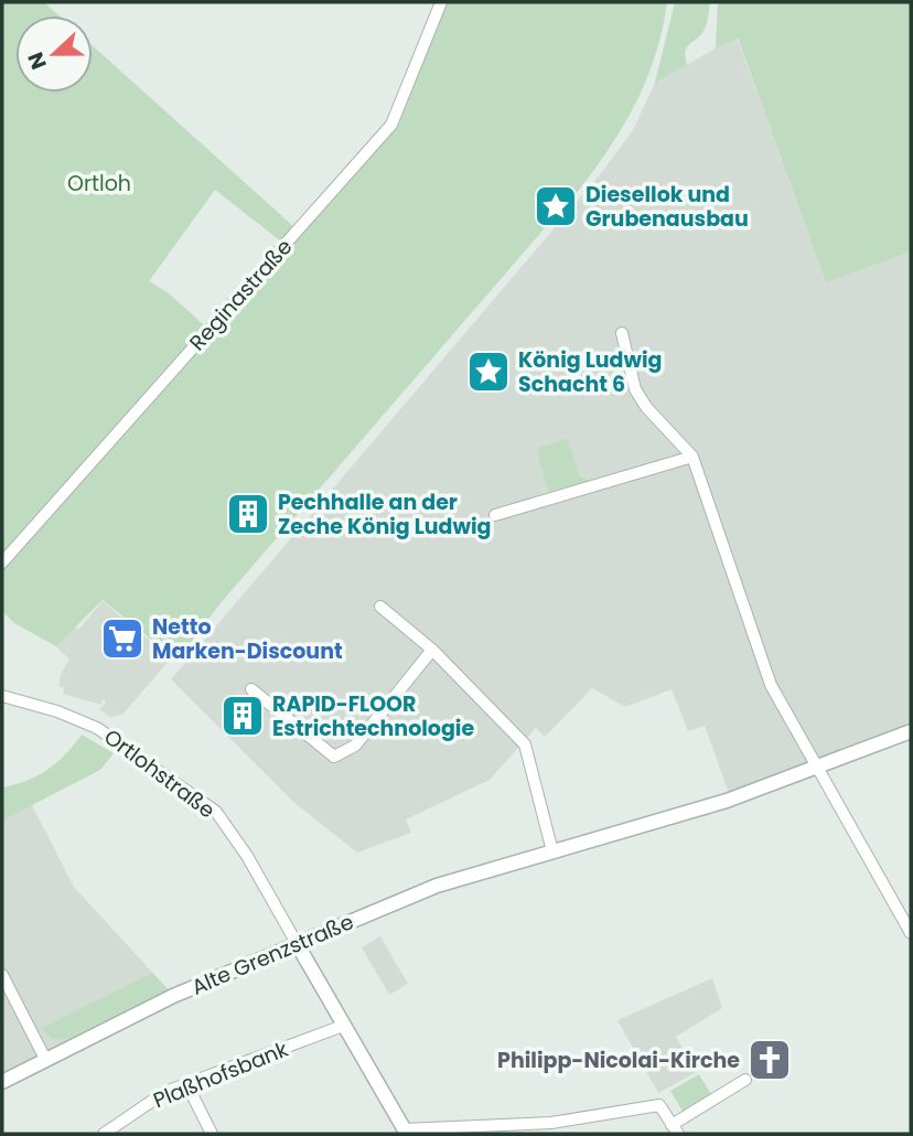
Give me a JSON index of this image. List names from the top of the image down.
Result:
{
  "streets": {
    "street": [
      "Reginastraße",
      "Ortlohstraße",
      "Alte Grenzstraße",
      "Plaßhofsbank"
    ]
  },
  "crossings": [
    ["Ortlohstraße", "Alte Grenzstraße"]
  ],
  "parks": ["Ortloh"],
  "places": {
    "place": ["Diesellok und Grubenausbau", "König Ludwig Schacht 6"],
    "building": ["Pechhalle an der Zeche König Ludwig", "RAPID-FLOOR Estrichtechnologie"],
    "supermarket": ["Netto Marken-Discount"],
    "church": ["Philipp-Nicolai-Kirche"]
  },
  "north": "left"
}
